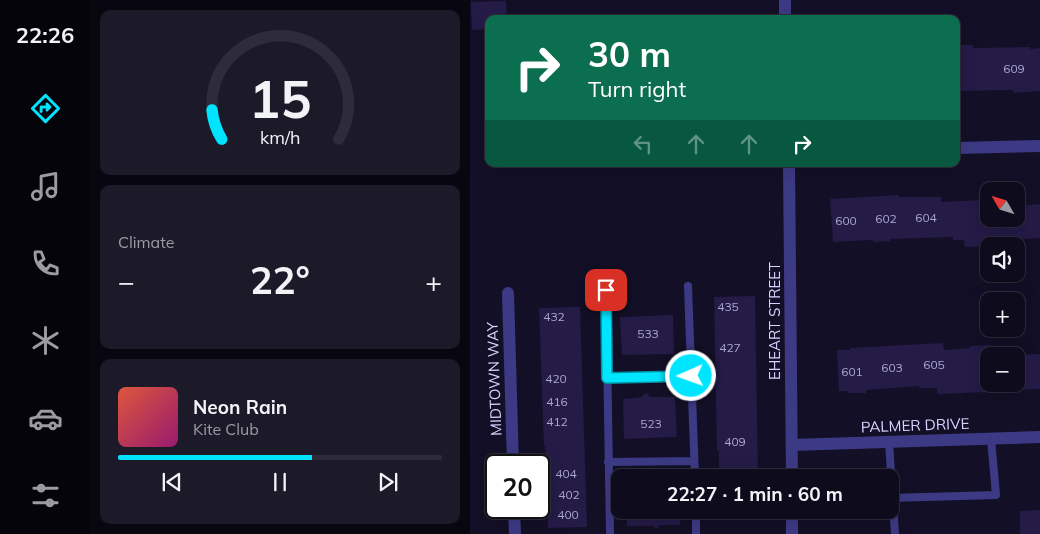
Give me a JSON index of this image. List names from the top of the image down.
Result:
{
  "streets": {
    "street": ["EHEART STREET", "MIDTOWN WAY", "PALMER DRIVE"]
  },
  "crossings": [
    ["EHEART STREET", "PALMER DRIVE"]
  ],
  "house_numbers": [
    "609",
    "604",
    "602",
    "600",
    "435",
    "432",
    "533",
    "427",
    "605",
    "603",
    "601",
    "420",
    "416",
    "412",
    "523",
    "409",
    "404",
    "402",
    "400"
  ],
  "north": "top left",
  "page": {
    "tabs": "22:26",
    "turn": ["30 m", "Turn right"],
    "map_buttons": ["+", "−"],
    "tile": "Climate",
    "heat": ["−", "22°", "+"],
    "song": ["Neon Rain", "Kite Club"],
    "limit": "20",
    "trip": "22:27 · 1 min · 60 m",
    "gauge": ["15", "km/h"]
  }
}
